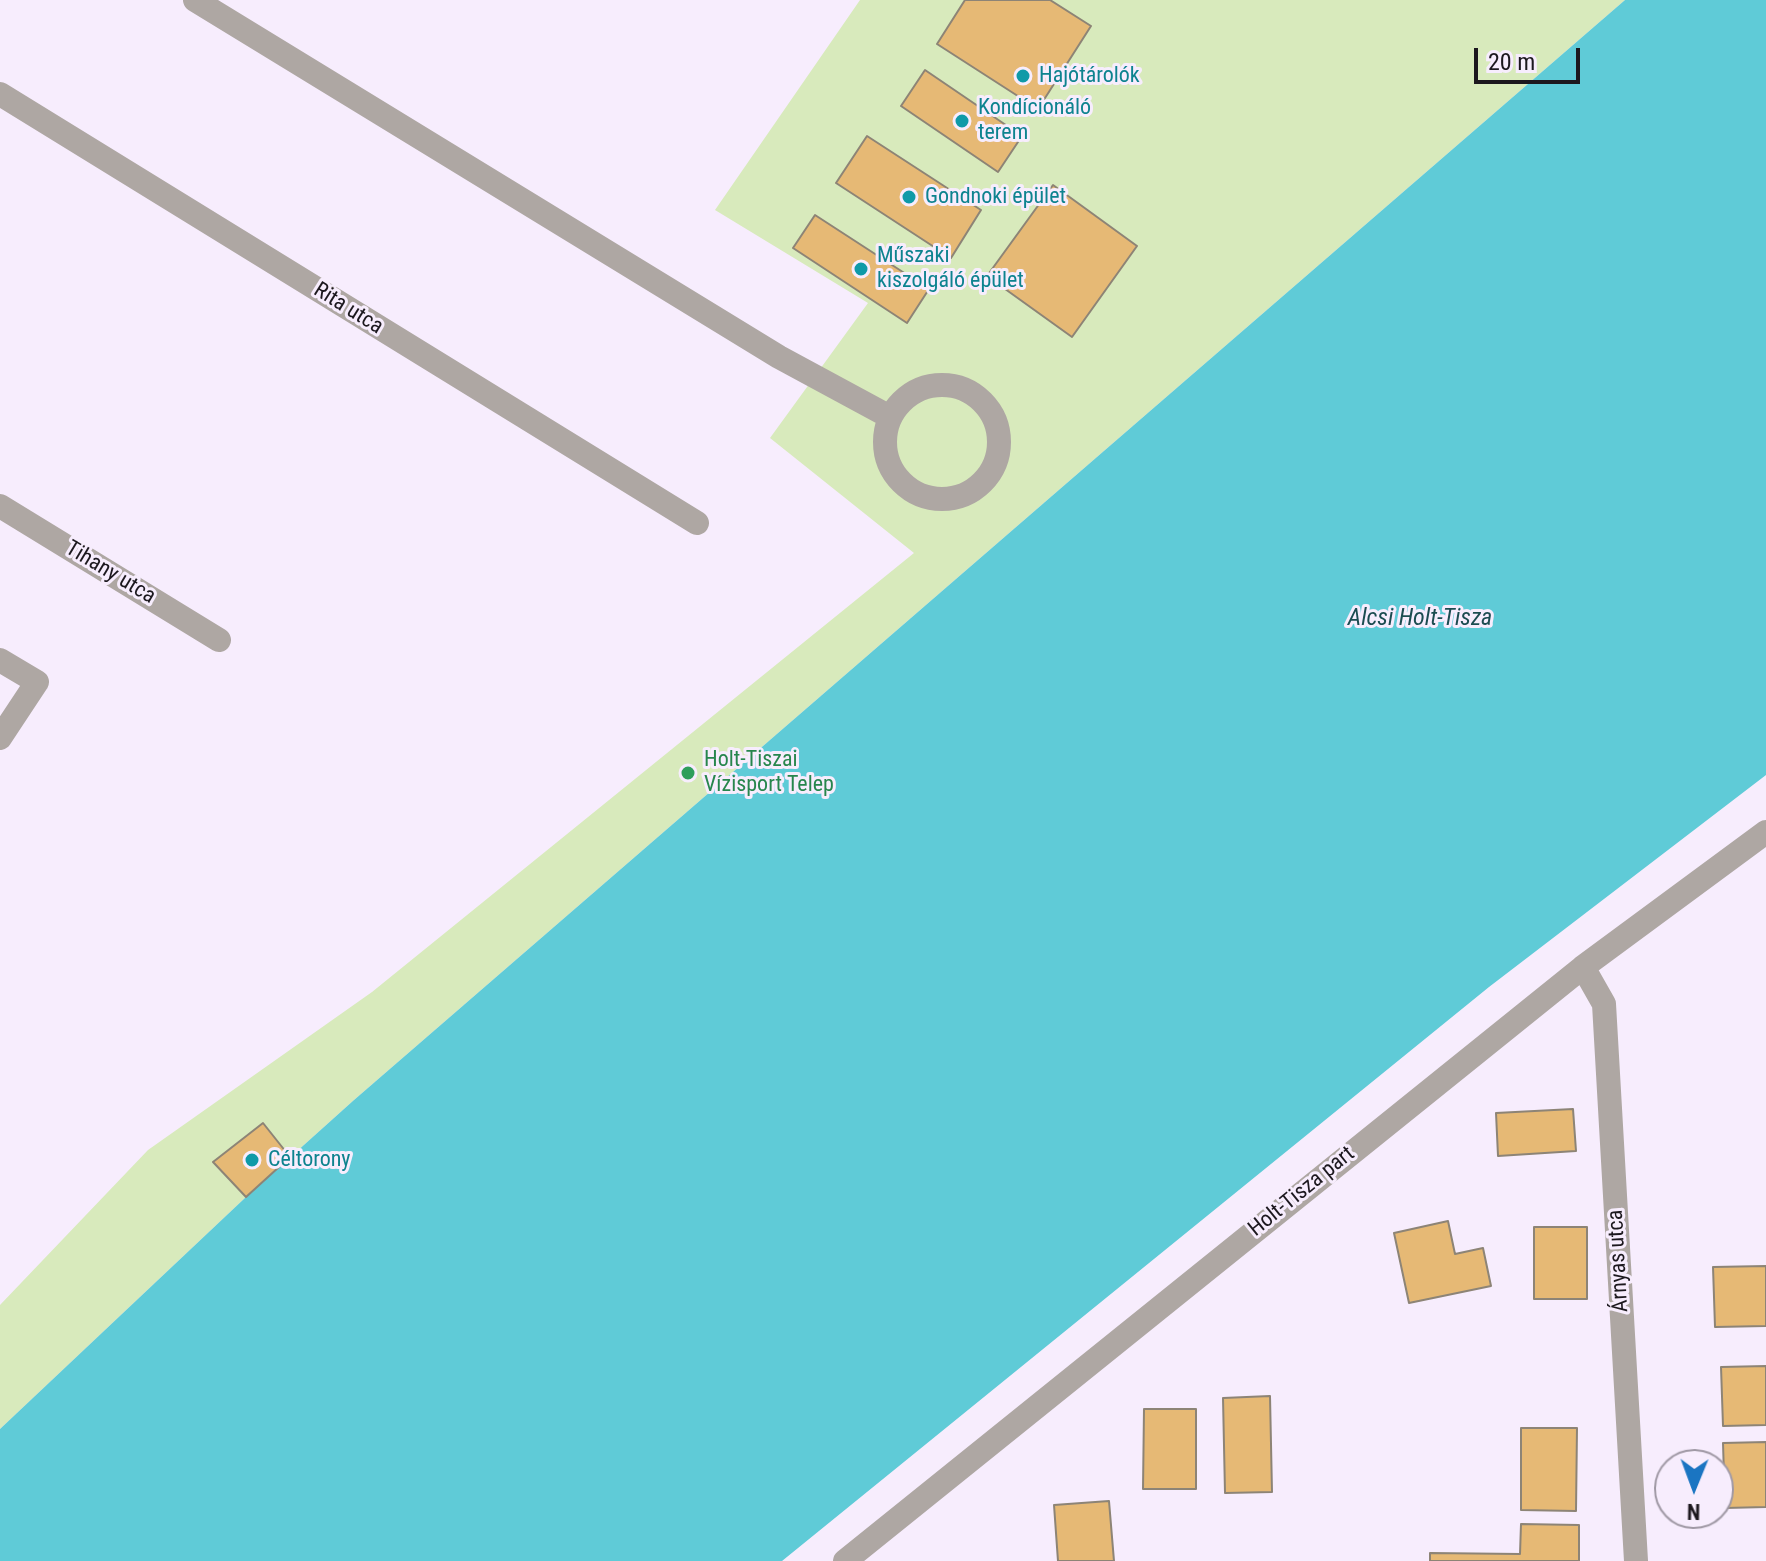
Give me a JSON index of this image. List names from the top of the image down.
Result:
{
  "streets": {
    "street": [
      "Rita utca",
      "Tihany utca",
      "Holt-Tisza part",
      "Árnyas utca"
    ]
  },
  "crossings": [
    ["Holt-Tisza part", "Árnyas utca"]
  ],
  "water": ["Alcsi Holt-Tisza"],
  "places": [
    "Hajótárolók",
    "Kondícionáló terem",
    "Gondnoki épület",
    "Műszaki kiszolgáló épület",
    "Holt-Tiszai Vízisport Telep",
    "Céltorony"
  ],
  "scale_bar": "20 m",
  "north": "bottom"
}
